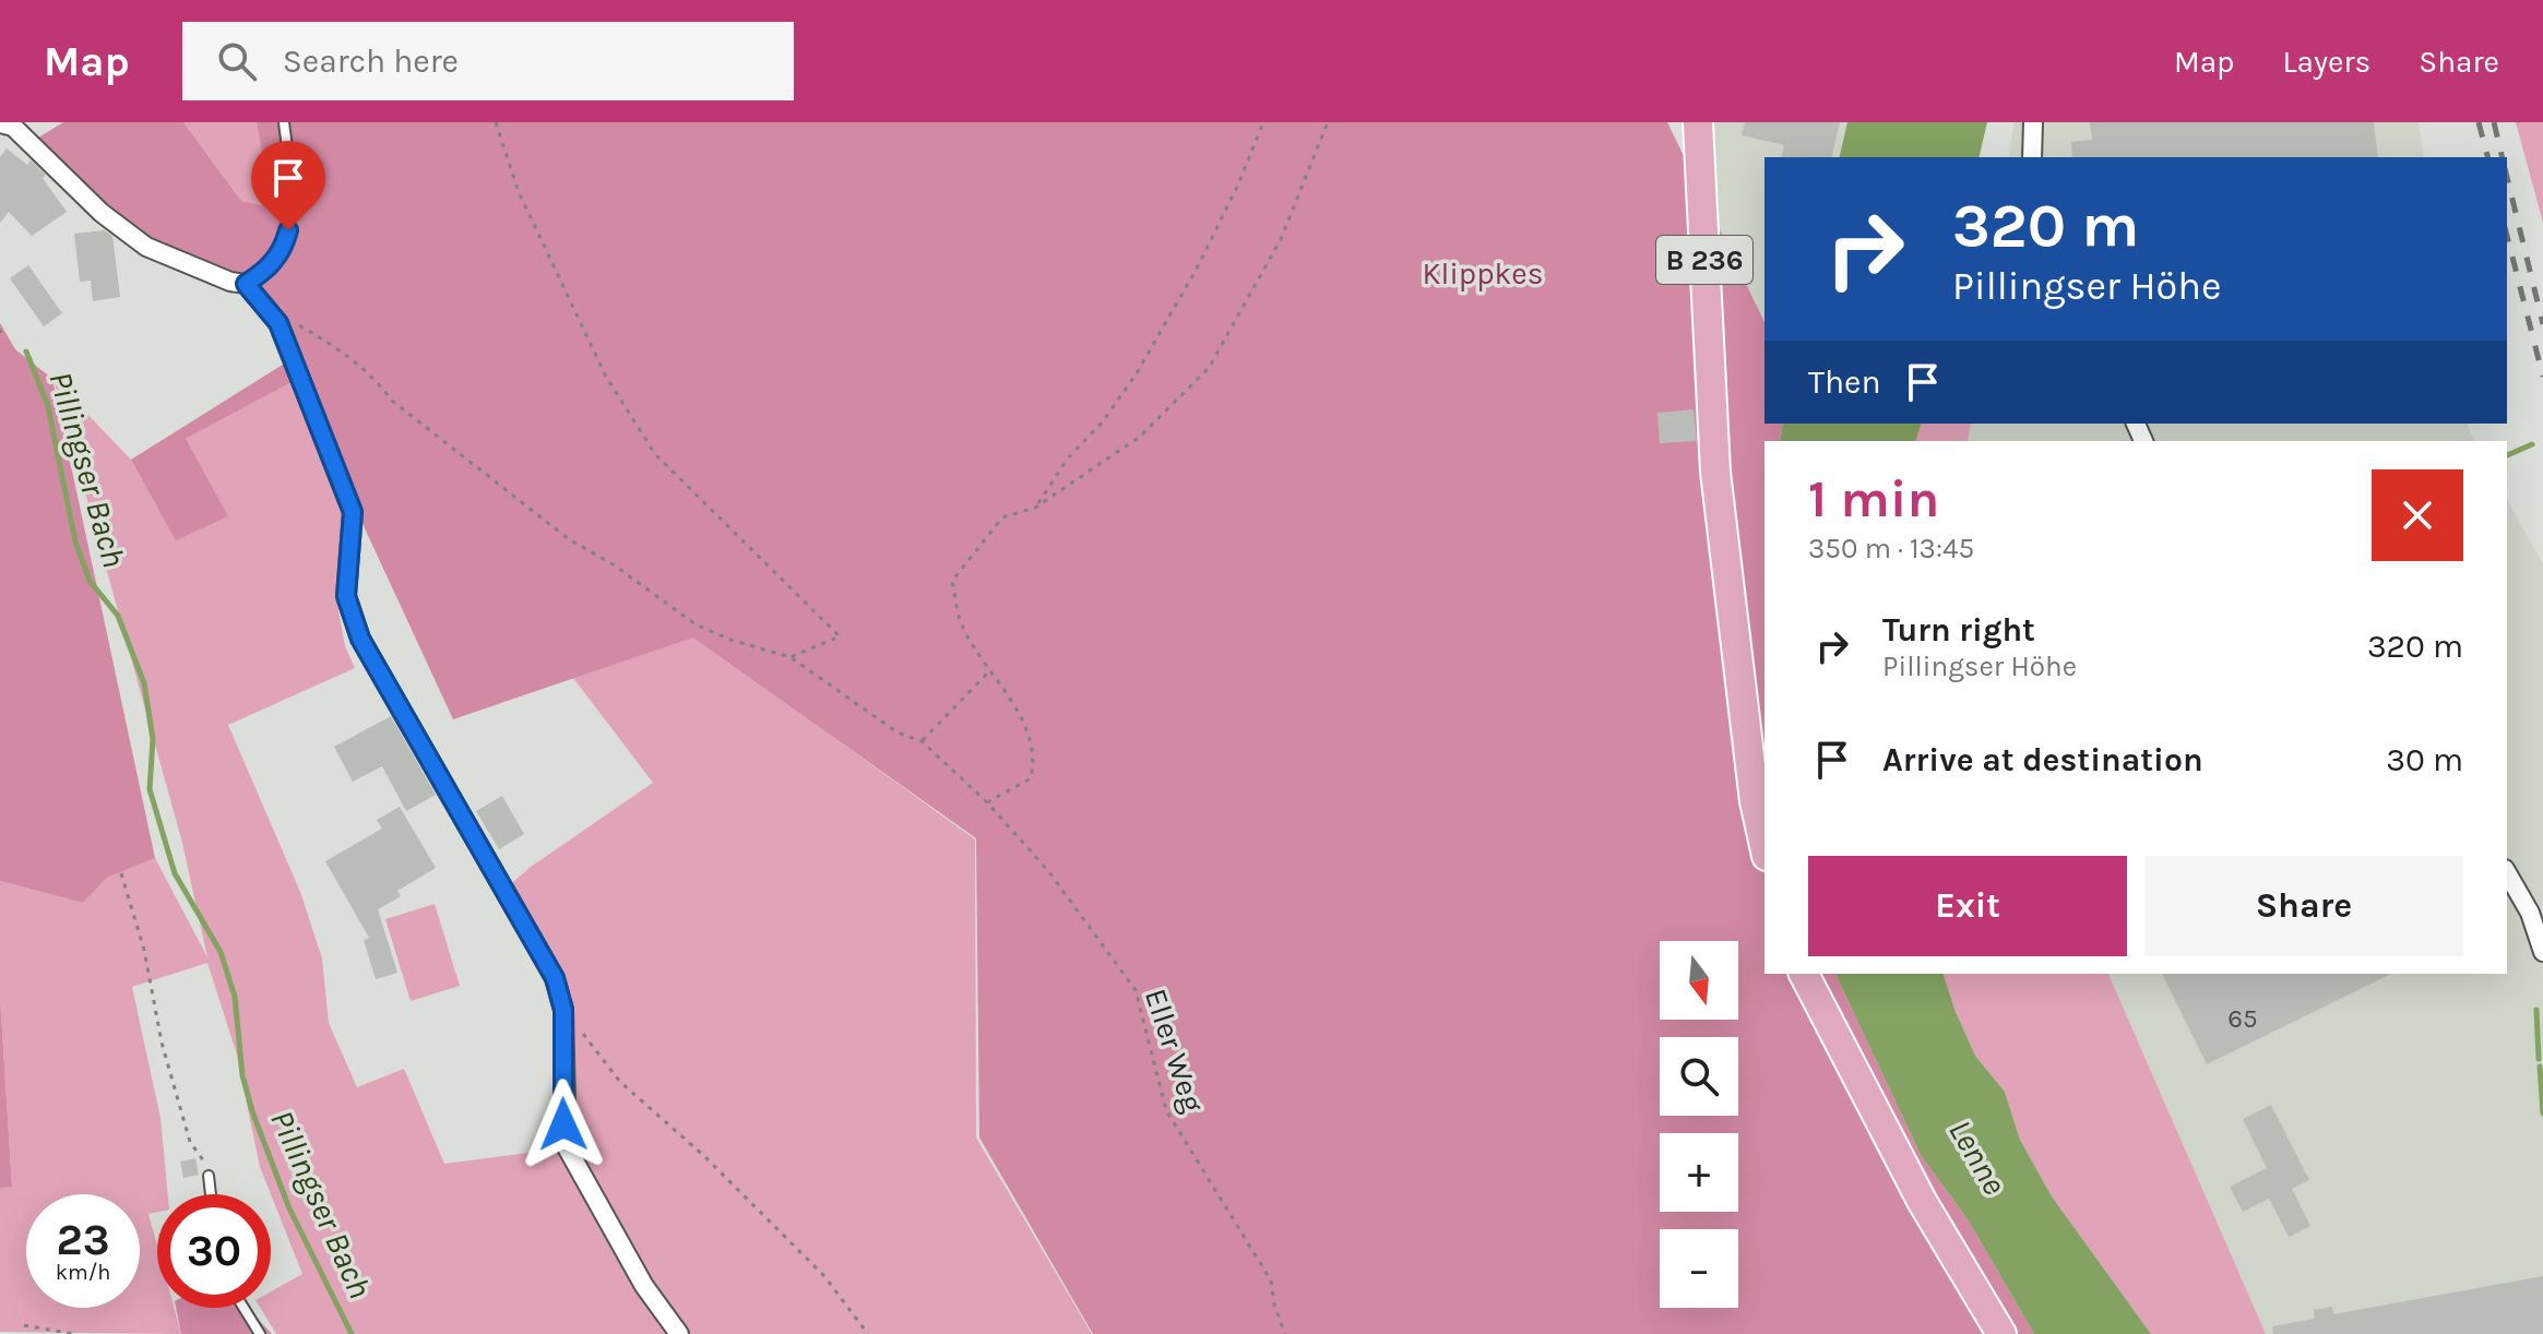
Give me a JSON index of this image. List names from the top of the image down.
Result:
{
  "streets": {
    "main road": ["B 236"],
    "path": ["Eller Weg"]
  },
  "water": ["Pillingser Bach", "Lenne"],
  "parks": ["Klippkes"],
  "house_numbers": ["65"],
  "north": "bottom",
  "page": {
    "header": "Map",
    "search": "Search here",
    "nav": ["Map", "Layers", "Share"],
    "turn": ["320 m", "Pillingser Höhe"],
    "then": "Then",
    "heading": ["1 min", "350 m · 13:45"],
    "list": [
      {
        "name": "Turn right",
        "note": "Pillingser Höhe",
        "value": "320 m"
      },
      {
        "name": "Arrive at destination",
        "value": "30 m"
      }
    ],
    "buttons": ["Exit", "Share"],
    "map_buttons": ["+", "−"],
    "speed": "23 km/h",
    "limit": "30"
  }
}
